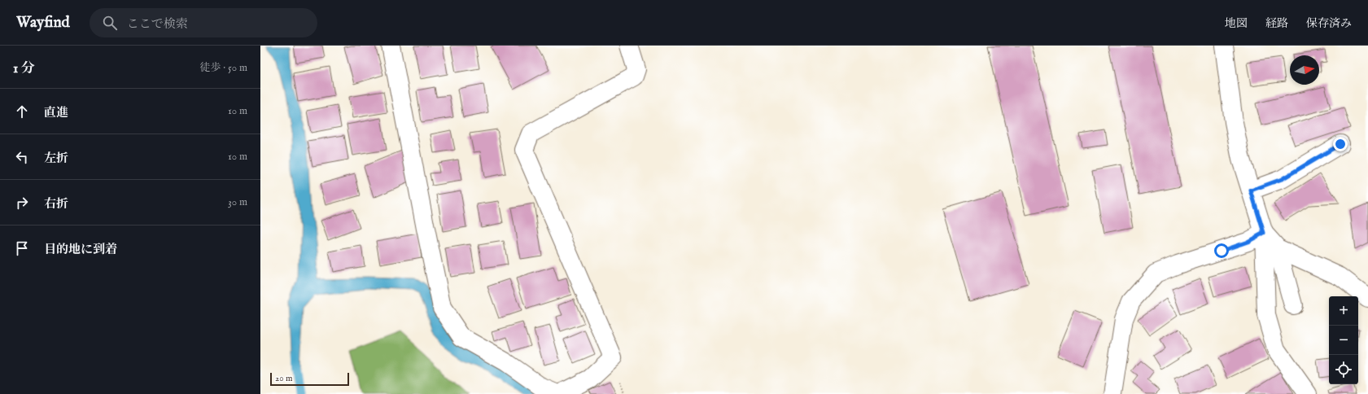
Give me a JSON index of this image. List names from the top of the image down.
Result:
{
  "scale_bar": "20 m",
  "north": "right",
  "page": {
    "header": "Wayfind",
    "search": "ここで検索",
    "nav": ["地図", "経路", "保存済み"],
    "heading": ["1 分", "徒歩 · 50 m"],
    "list": [
      ["直進", "10 m"],
      ["左折", "10 m"],
      ["右折", "30 m"],
      "目的地に到着"
    ],
    "map_buttons": ["+", "−"],
    "scale": "20 m"
  }
}
